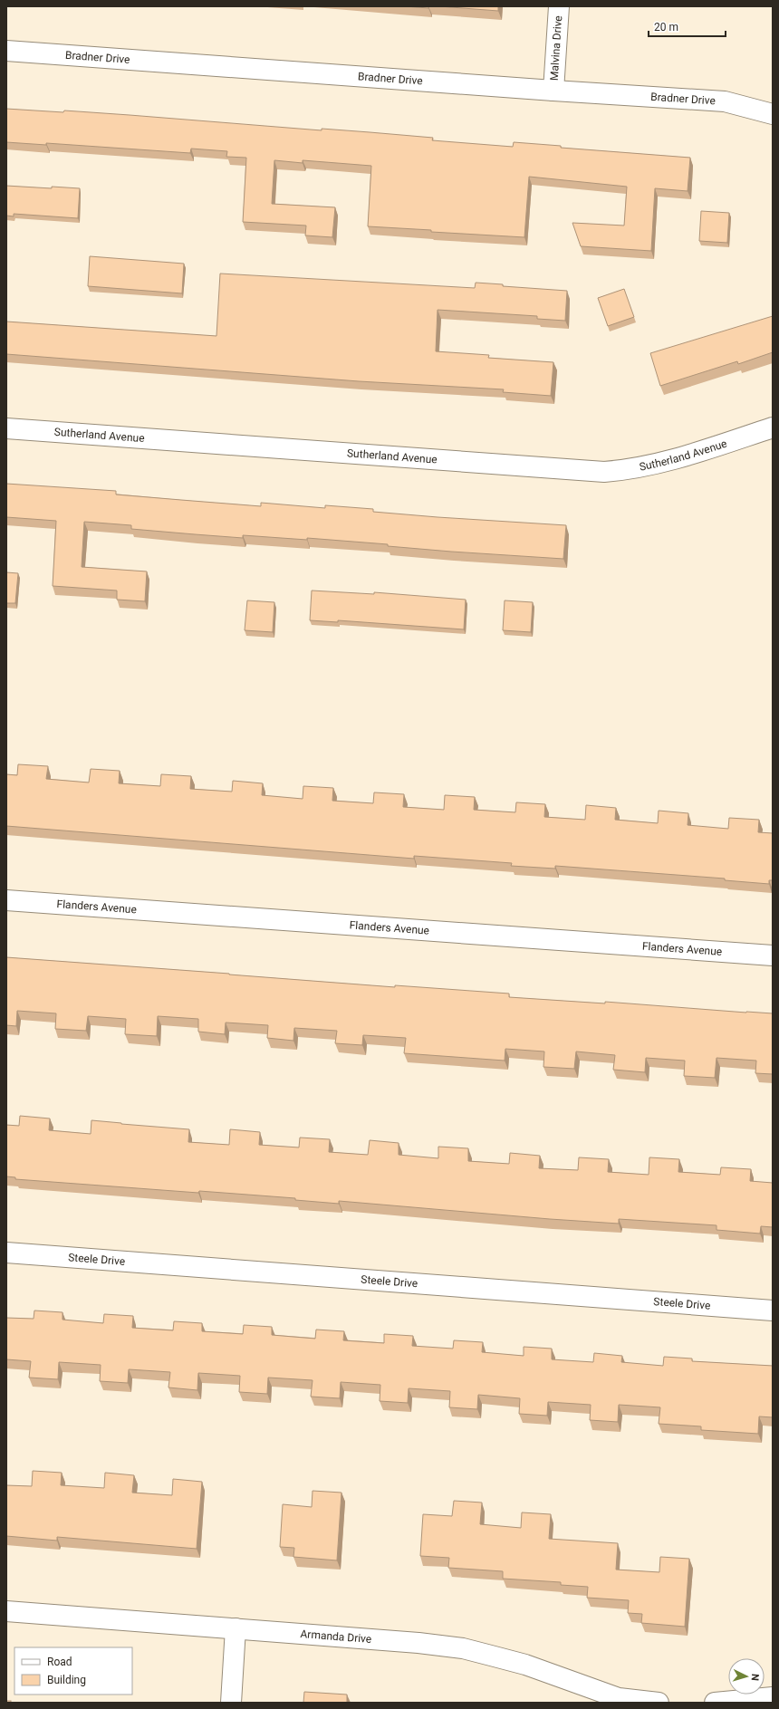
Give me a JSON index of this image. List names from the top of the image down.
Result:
{
  "streets": {
    "street": [
      "Malvina Drive",
      "Bradner Drive",
      "Sutherland Avenue",
      "Flanders Avenue",
      "Steele Drive",
      "Armanda Drive"
    ]
  },
  "crossings": [
    ["Malvina Drive", "Bradner Drive"]
  ],
  "legend": ["Road", "Building"],
  "scale_bar": "20 m",
  "north": "right"
}
